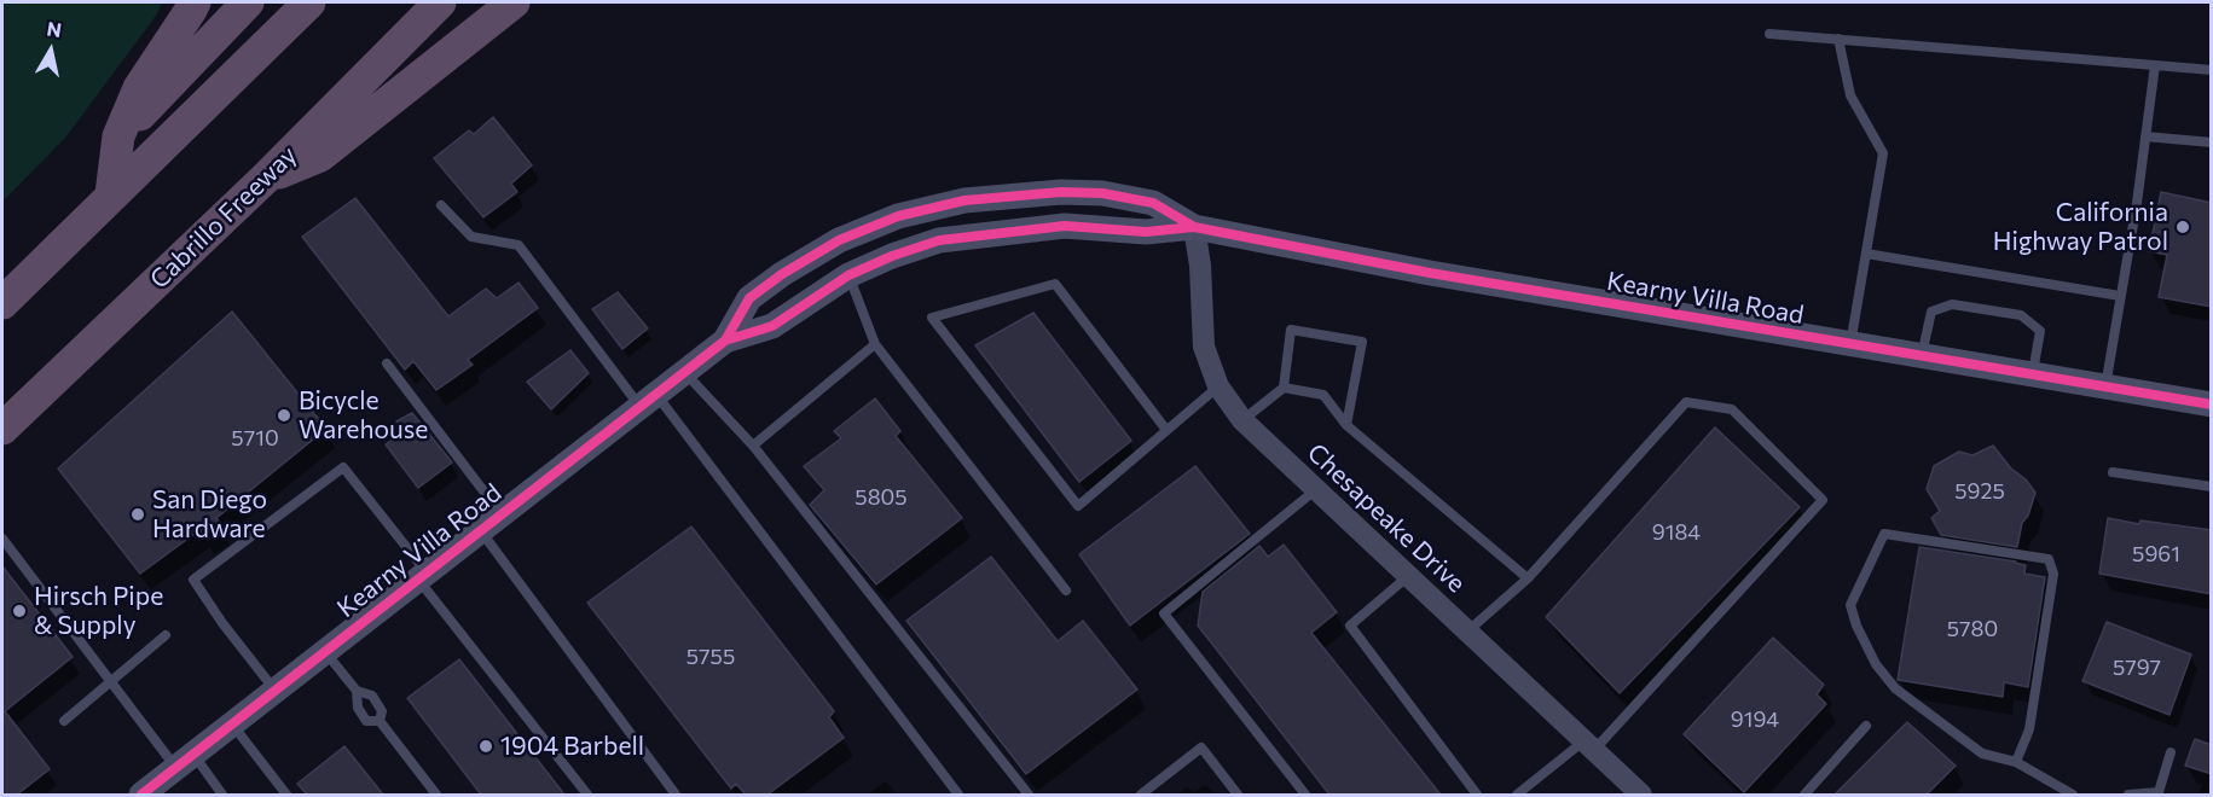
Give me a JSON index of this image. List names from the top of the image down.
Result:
{
  "streets": {
    "highway": ["Cabrillo Freeway"],
    "main road": ["Kearny Villa Road"],
    "street": ["Chesapeake Drive"]
  },
  "crossings": [
    ["Kearny Villa Road", "Chesapeake Drive"]
  ],
  "places": [
    "California Highway Patrol",
    "Bicycle Warehouse",
    "San Diego Hardware",
    "Hirsch Pipe & Supply",
    "1904 Barbell"
  ],
  "house_numbers": [
    "5710",
    "5925",
    "5805",
    "9184",
    "5961",
    "5780",
    "5755",
    "5797",
    "9194"
  ],
  "north": "top"
}
